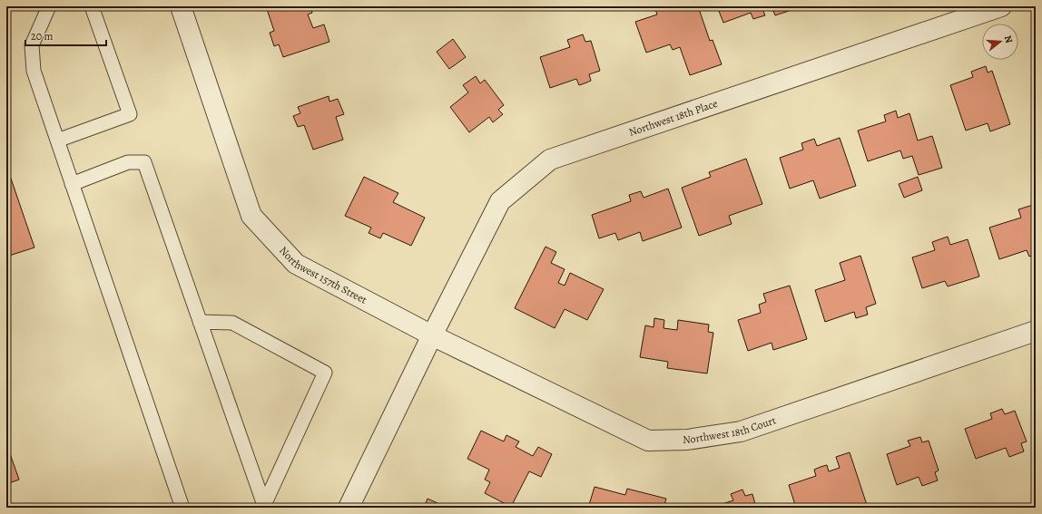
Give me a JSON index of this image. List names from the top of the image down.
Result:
{
  "streets": {
    "street": ["Northwest 18th Place", "Northwest 157th Street", "Northwest 18th Court"]
  },
  "crossings": [
    ["Northwest 18th Place", "Northwest 157th Street"],
    ["Northwest 18th Place", "Northwest 18th Court"],
    ["Northwest 157th Street", "Northwest 18th Court"]
  ],
  "scale_bar": "20 m",
  "north": "right"
}
